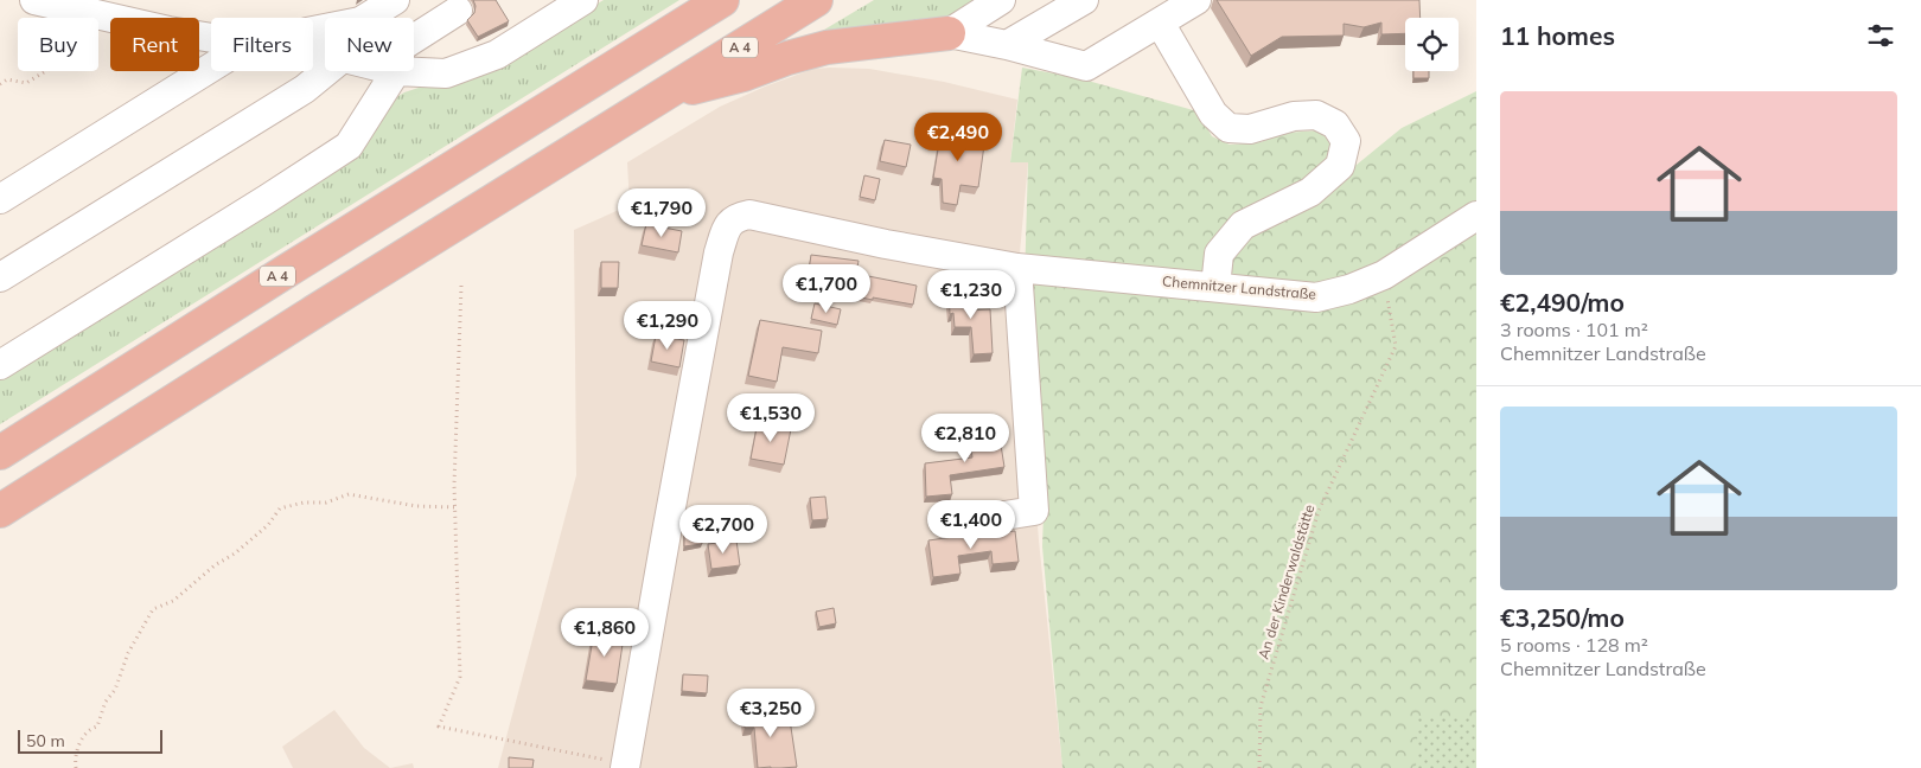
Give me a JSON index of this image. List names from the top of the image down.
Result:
{
  "streets": {
    "highway": ["A 4"],
    "street": ["Chemnitzer Landstraße"],
    "path": ["An der Kinderwaldstätte"]
  },
  "crossings": [
    ["Chemnitzer Landstraße", "An der Kinderwaldstätte"]
  ],
  "scale_bar": "50 m",
  "page": {
    "heading": "11 homes",
    "chip": [
      "Buy",
      "Rent",
      "Filters",
      "New"
    ],
    "list": [
      {
        "name": "€2,490/mo",
        "note": "3 rooms · 101 m² · Chemnitzer Landstraße"
      },
      {
        "name": "€3,250/mo",
        "note": "5 rooms · 128 m² · Chemnitzer Landstraße"
      }
    ],
    "price": [
      "€2,490",
      "€1,790",
      "€1,700",
      "€1,230",
      "€1,290",
      "€1,530",
      "€2,810",
      "€1,400",
      "€2,700",
      "€1,860",
      "€3,250"
    ],
    "scale": "50 m"
  }
}
